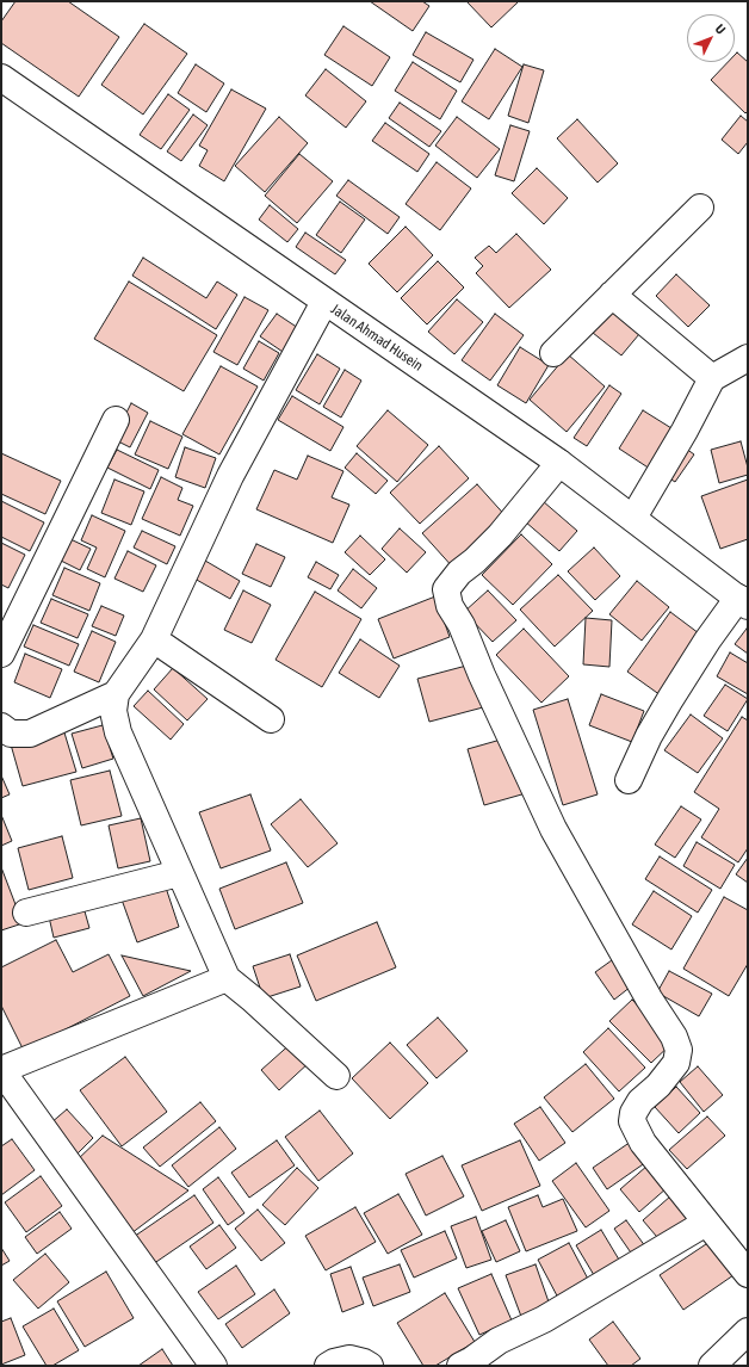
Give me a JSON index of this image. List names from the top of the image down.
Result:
{
  "streets": {
    "street": ["Jalan Ahmad Husein"]
  },
  "north": "top right"
}
